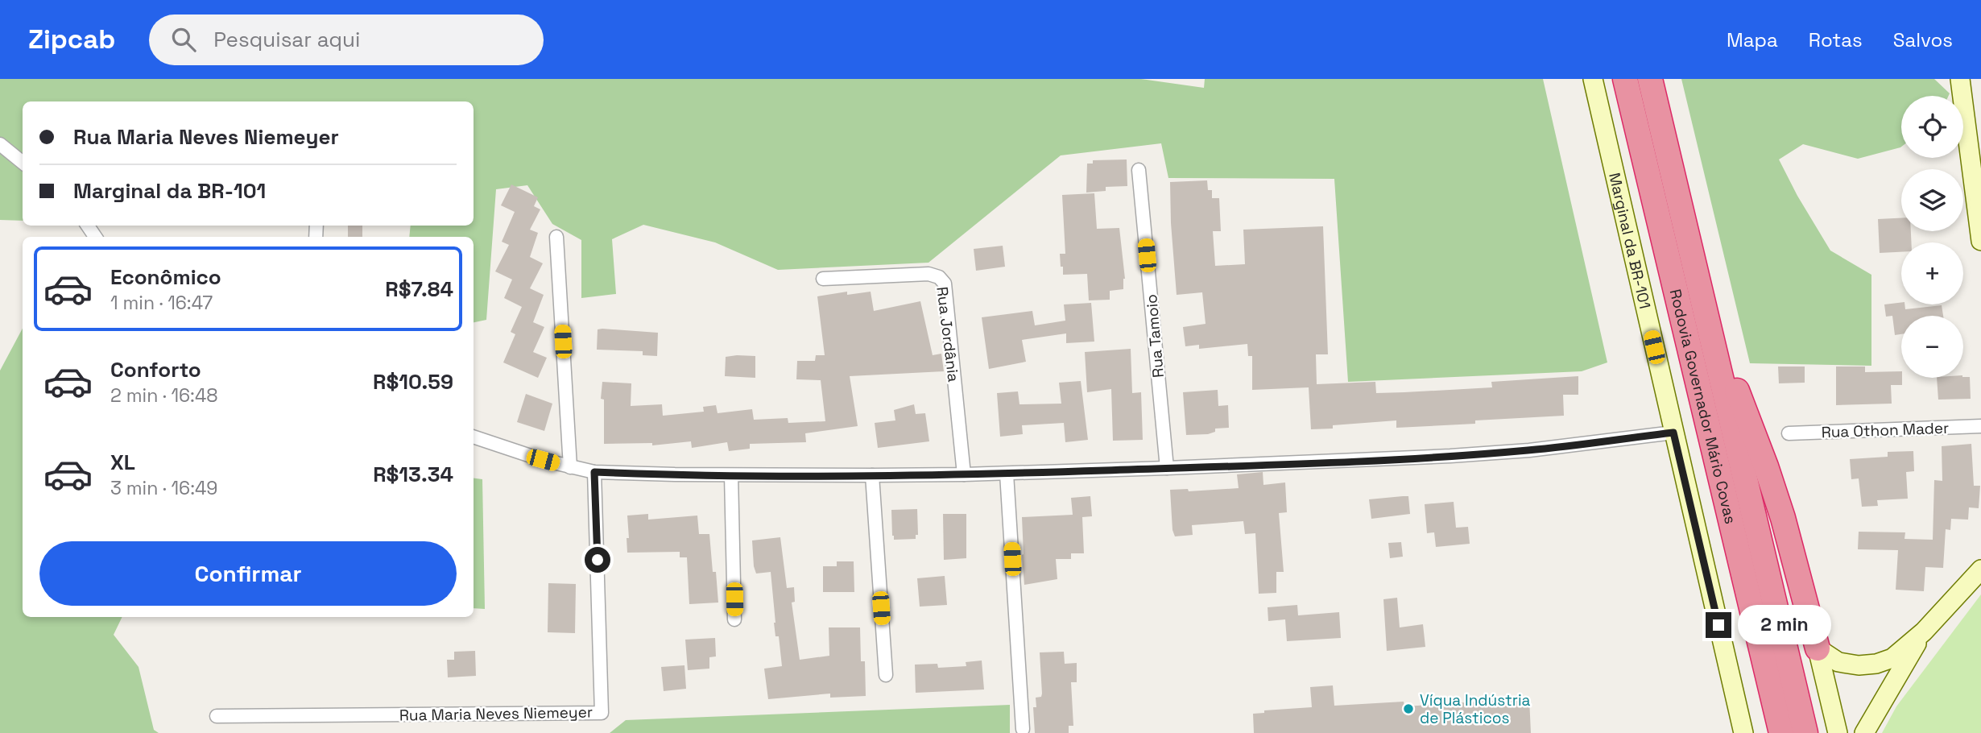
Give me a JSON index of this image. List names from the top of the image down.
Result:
{
  "streets": {
    "highway": ["Rodovia Governador Mário Covas"],
    "main road": ["Marginal da BR-101"],
    "street": [
      "Rua Jordânia",
      "Rua Tamoio",
      "Rua Othon Mader",
      "Rua Maria Neves Niemeyer"
    ]
  },
  "places": ["Víqua Indústria de Plásticos"],
  "page": {
    "header": "Zipcab",
    "search": "Pesquisar aqui",
    "nav": ["Mapa", "Rotas", "Salvos"],
    "map_buttons": ["+", "−"],
    "banner": ["Rua Maria Neves Niemeyer", "Marginal da BR-101"],
    "list": [
      {
        "name": "Econômico",
        "note": "1 min · 16:47",
        "value": "R$7.84"
      },
      {
        "name": "Conforto",
        "note": "2 min · 16:48",
        "value": "R$10.59"
      },
      {
        "name": "XL",
        "note": "3 min · 16:49",
        "value": "R$13.34"
      }
    ],
    "buttons": "Confirmar",
    "bubble": "2 min"
  }
}
